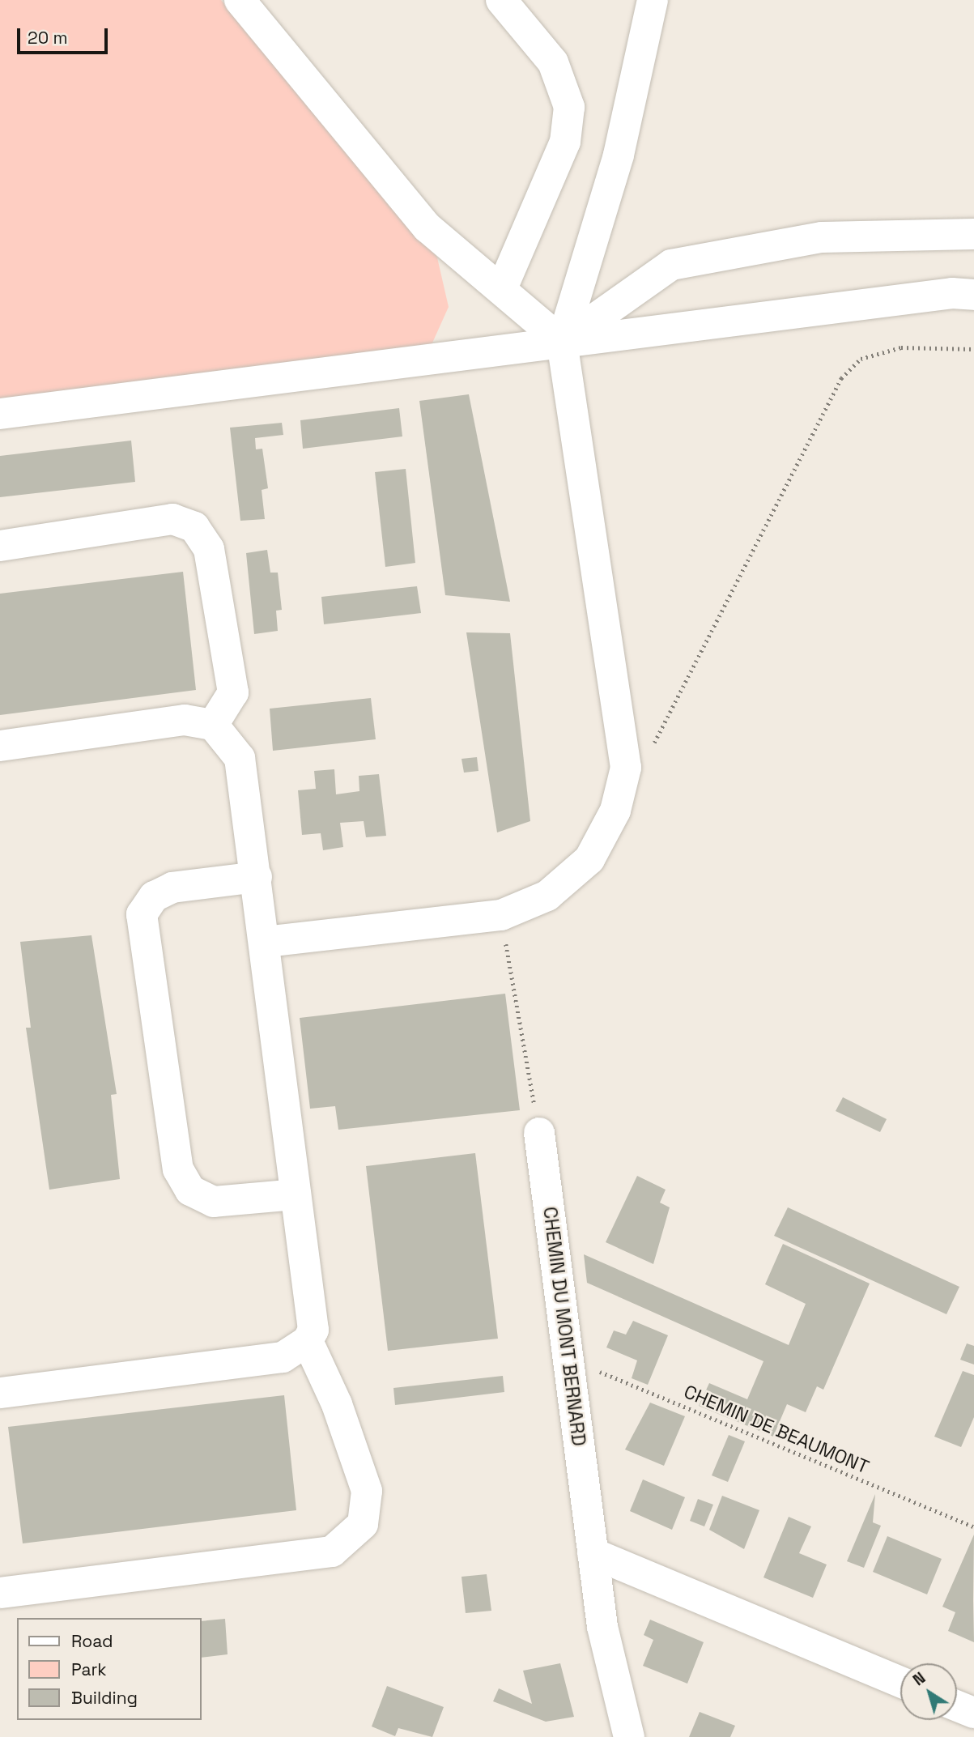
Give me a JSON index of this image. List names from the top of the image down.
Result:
{
  "streets": {
    "street": ["CHEMIN DU MONT BERNARD"],
    "path": ["CHEMIN DE BEAUMONT"]
  },
  "crossings": [
    ["CHEMIN DU MONT BERNARD", "CHEMIN DE BEAUMONT"]
  ],
  "legend": ["Road", "Park", "Building"],
  "scale_bar": "20 m",
  "north": "top left"
}
